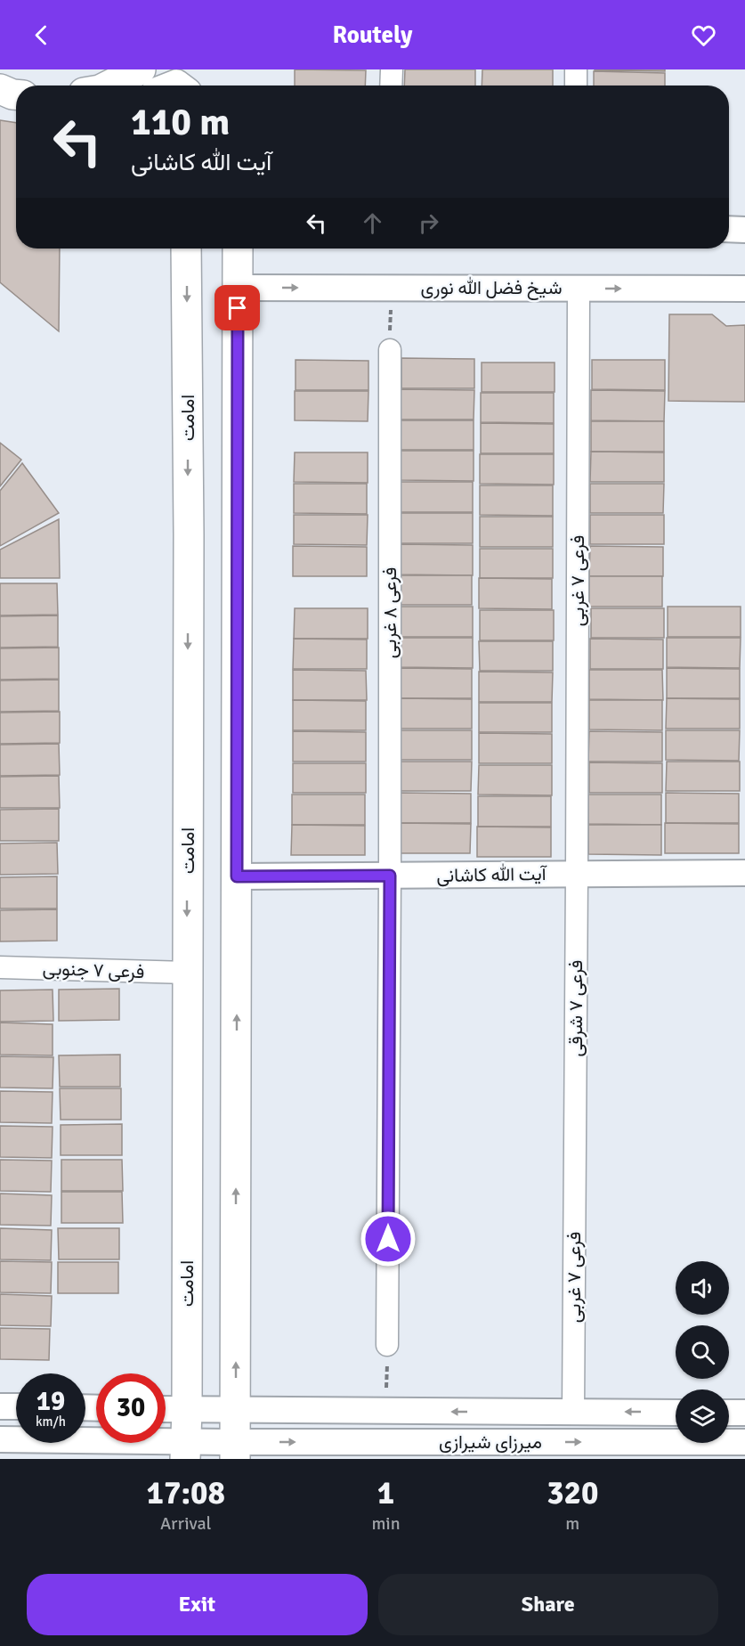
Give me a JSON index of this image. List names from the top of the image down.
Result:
{
  "streets": {
    "main road": ["امامت"],
    "street": [
      "شیخ فضل الله نوری",
      "فرعی ۷ غربی",
      "فرعی ۸ غربی",
      "آیت الله کاشانی",
      "فرعی ۷ جنوبی",
      "فرعی ۷ شرقی",
      "میرزای شیرازی"
    ]
  },
  "crossings": [
    ["شیخ فضل الله نوری", "فرعی ۷ غربی"],
    ["امامت", "فرعی ۷ جنوبی"],
    ["امامت", "میرزای شیرازی"],
    ["فرعی ۷ غربی", "آیت الله کاشانی"],
    ["فرعی ۷ غربی", "فرعی ۷ شرقی"],
    ["فرعی ۷ غربی", "میرزای شیرازی"],
    ["فرعی ۸ غربی", "آیت الله کاشانی"],
    ["آیت الله کاشانی", "فرعی ۷ شرقی"]
  ],
  "one_way": ["شیخ فضل الله نوری"],
  "page": {
    "header": "Routely",
    "turn": ["110 m", "آیت الله کاشانی"],
    "speed": "19 km/h",
    "limit": "30",
    "eta": [
      "17:08",
      "Arrival",
      "1",
      "min",
      "320",
      "m"
    ],
    "buttons": ["Exit", "Share"]
  }
}
